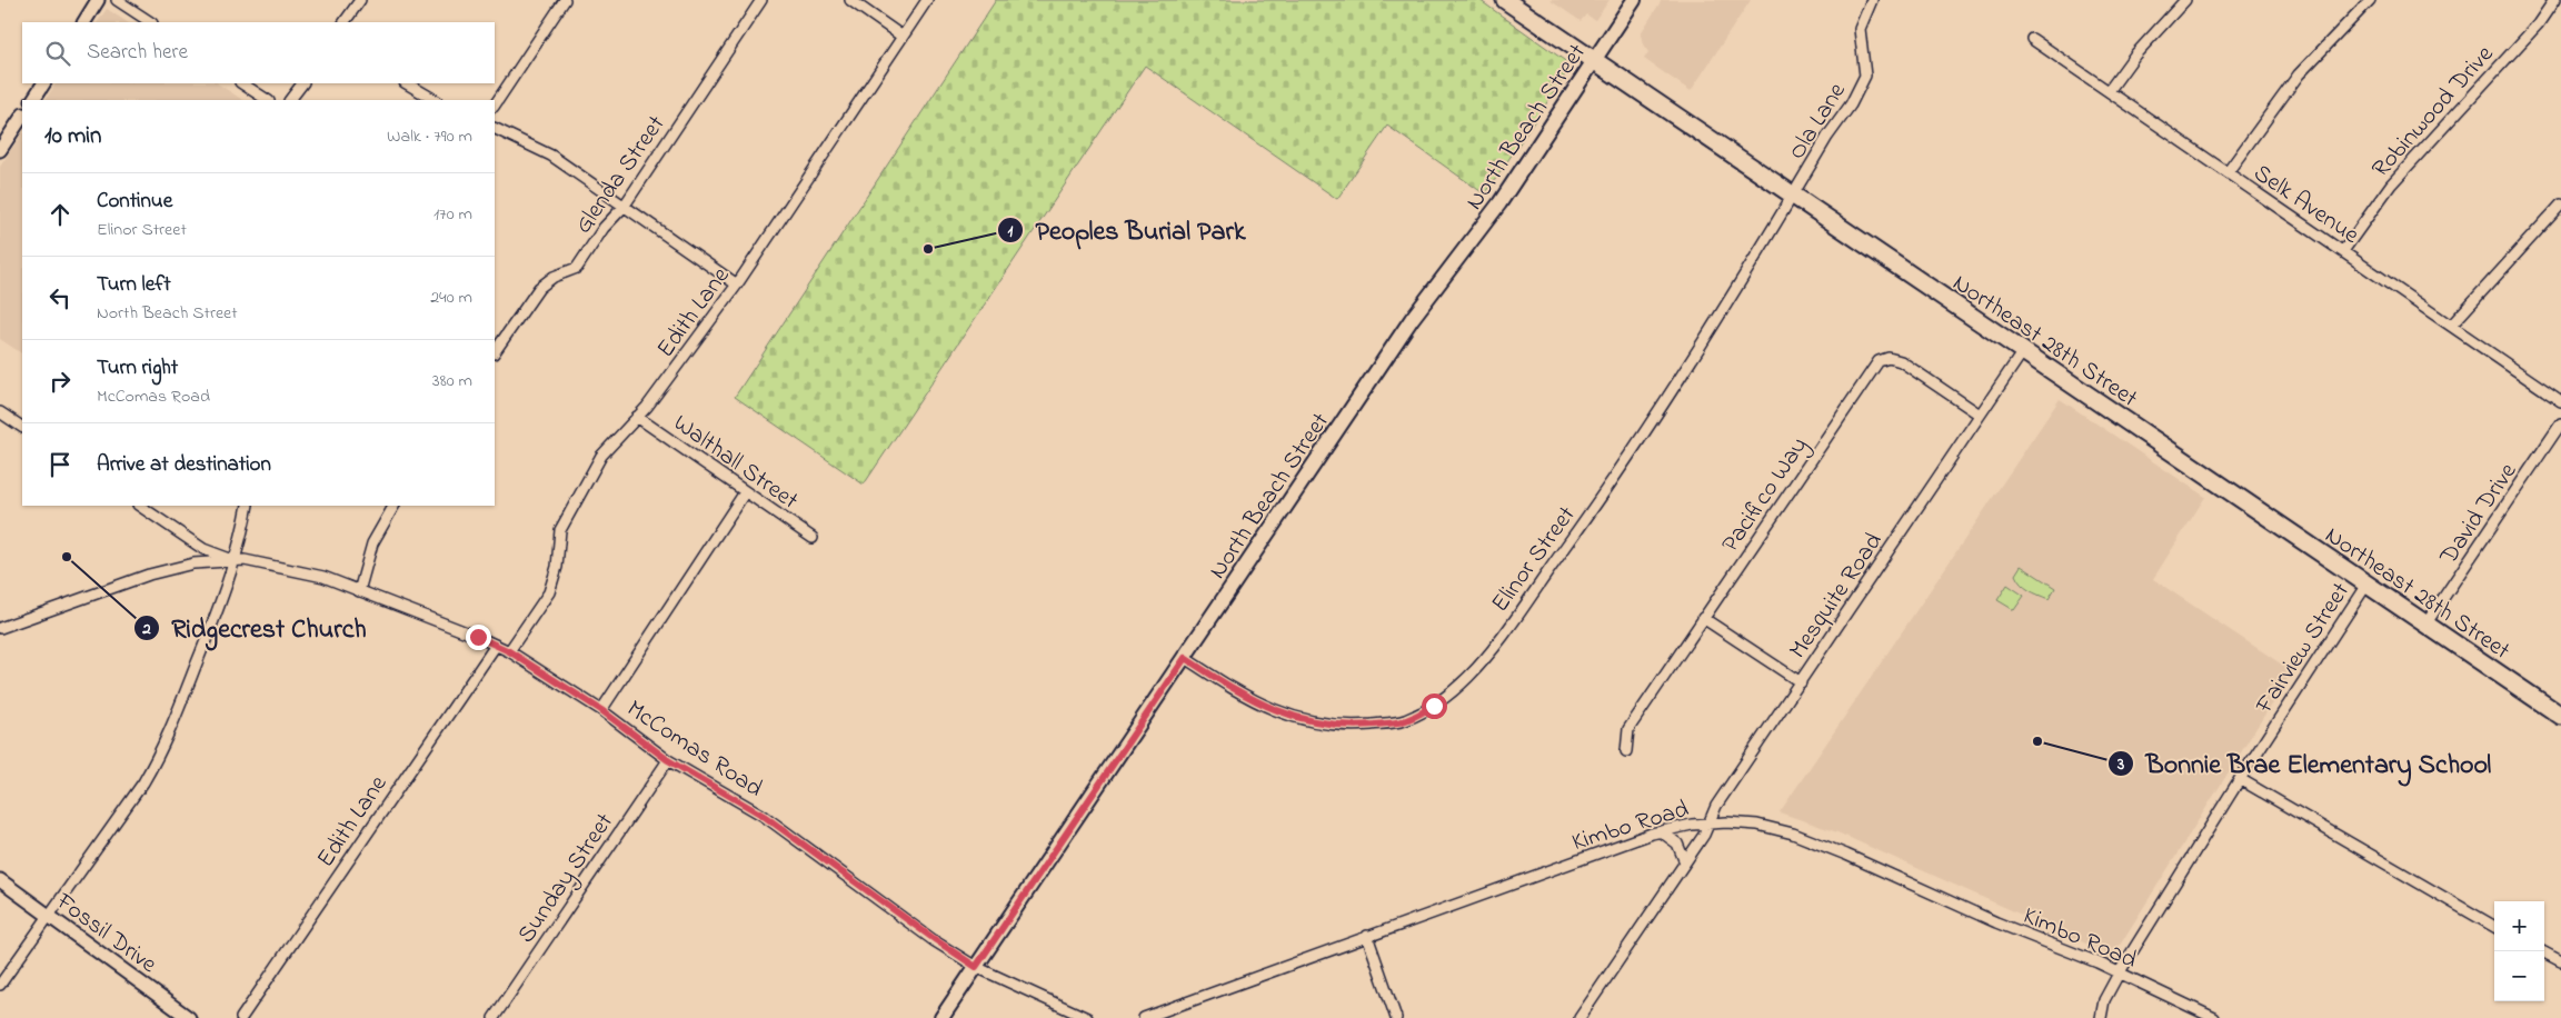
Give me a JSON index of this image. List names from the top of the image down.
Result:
{
  "streets": {
    "main road": ["North Beach Street", "Northeast 28th Street"],
    "street": [
      "Robinwood Drive",
      "Ola Lane",
      "Glenda Street",
      "Selk Avenue",
      "Edith Lane",
      "Walthall Street",
      "Pacifico Way",
      "David Drive",
      "Elinor Street",
      "Mesquite Road",
      "Fairview Street",
      "McComas Road",
      "Kimbo Road",
      "Sunday Street",
      "Fossil Drive"
    ]
  },
  "crossings": [
    ["Robinwood Drive", "Selk Avenue"],
    ["Ola Lane", "Northeast 28th Street"],
    ["Ola Lane", "Elinor Street"],
    ["North Beach Street", "Northeast 28th Street"],
    ["North Beach Street", "Elinor Street"],
    ["North Beach Street", "McComas Road"],
    ["Edith Lane", "Walthall Street"],
    ["Edith Lane", "McComas Road"],
    ["Northeast 28th Street", "David Drive"],
    ["Northeast 28th Street", "Elinor Street"],
    ["Northeast 28th Street", "Mesquite Road"],
    ["Northeast 28th Street", "Fairview Street"],
    ["Pacifico Way", "Mesquite Road"],
    ["Mesquite Road", "Kimbo Road"],
    ["Fairview Street", "Kimbo Road"],
    ["McComas Road", "Sunday Street"]
  ],
  "places": ["Peoples Burial Park", "Ridgecrest Church", "Bonnie Brae Elementary School"],
  "page": {
    "search": "Search here",
    "heading": ["10 min", "Walk · 790 m"],
    "list": [
      ["Continue", "Elinor Street", "170 m"],
      ["Turn left", "North Beach Street", "240 m"],
      ["Turn right", "McComas Road", "380 m"],
      "Arrive at destination"
    ],
    "map_buttons": ["+", "−"]
  }
}
